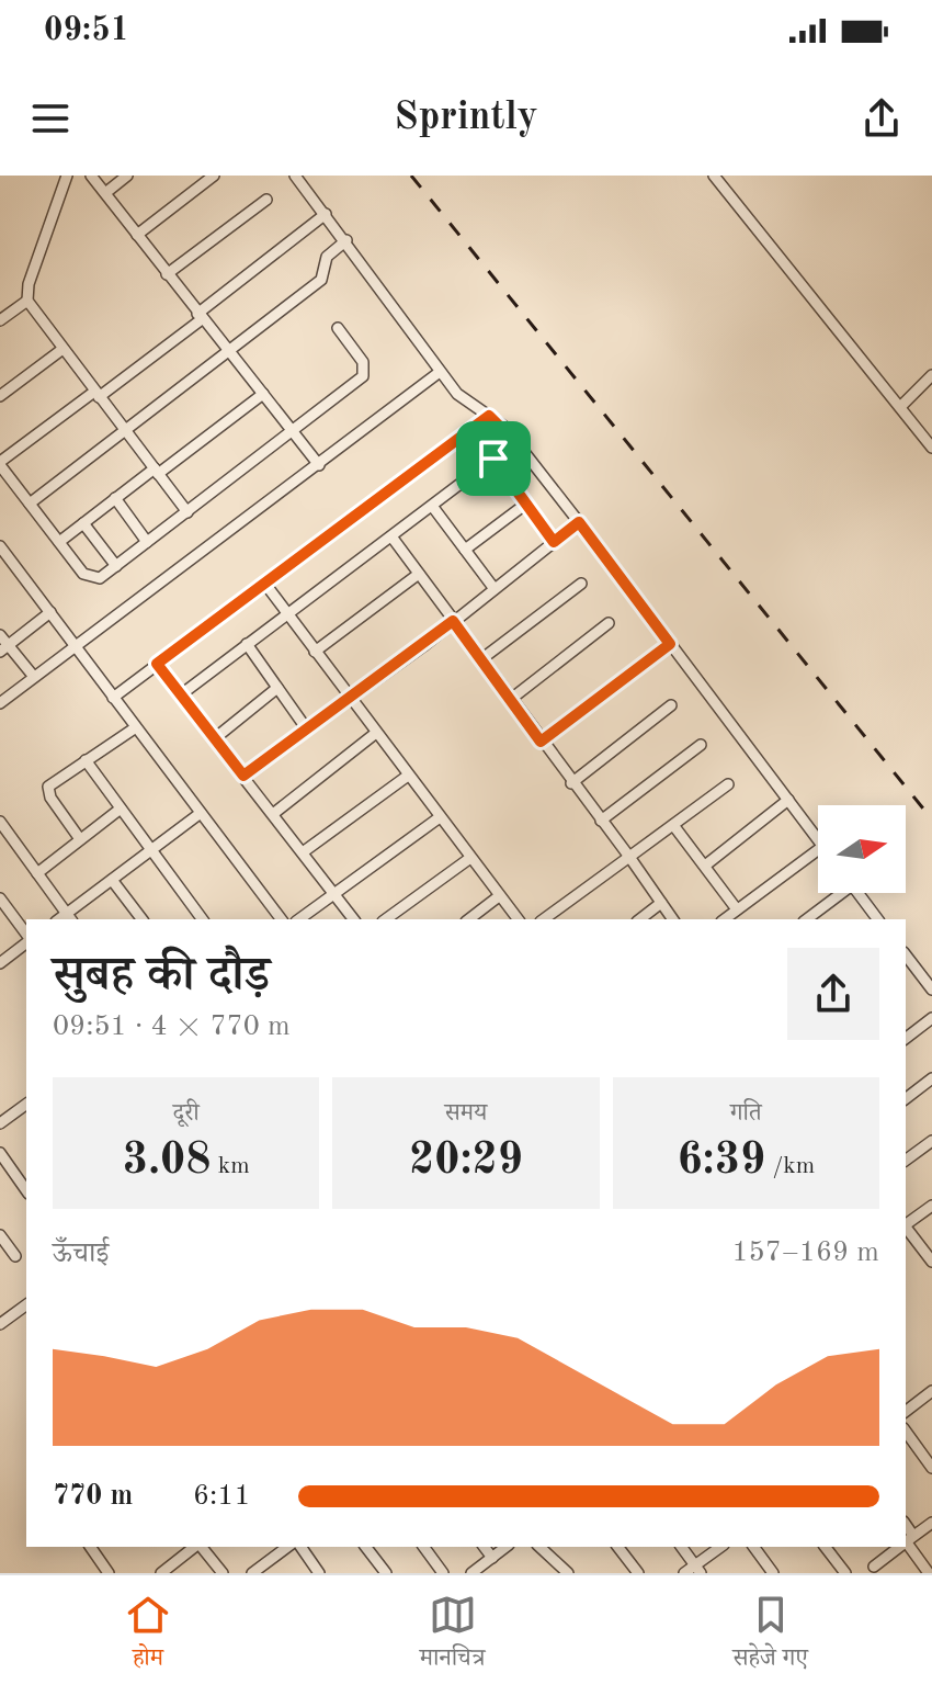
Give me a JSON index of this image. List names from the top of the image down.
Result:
{
  "north": "right",
  "page": {
    "status": "09:51",
    "header": "Sprintly",
    "heading": ["सुबह की दौड़", "09:51 · 4 × 770 m"],
    "stats": [
      ["दूरी", "3.08 km"],
      ["समय", "20:29"],
      ["गति", "6:39 /km"]
    ],
    "chart": ["ऊँचाई", "157–169 m"],
    "list": [
      {
        "name": "770 m",
        "note": "6:11"
      }
    ],
    "tabs": ["होम", "मानचित्र", "सहेजे गए"]
  }
}
